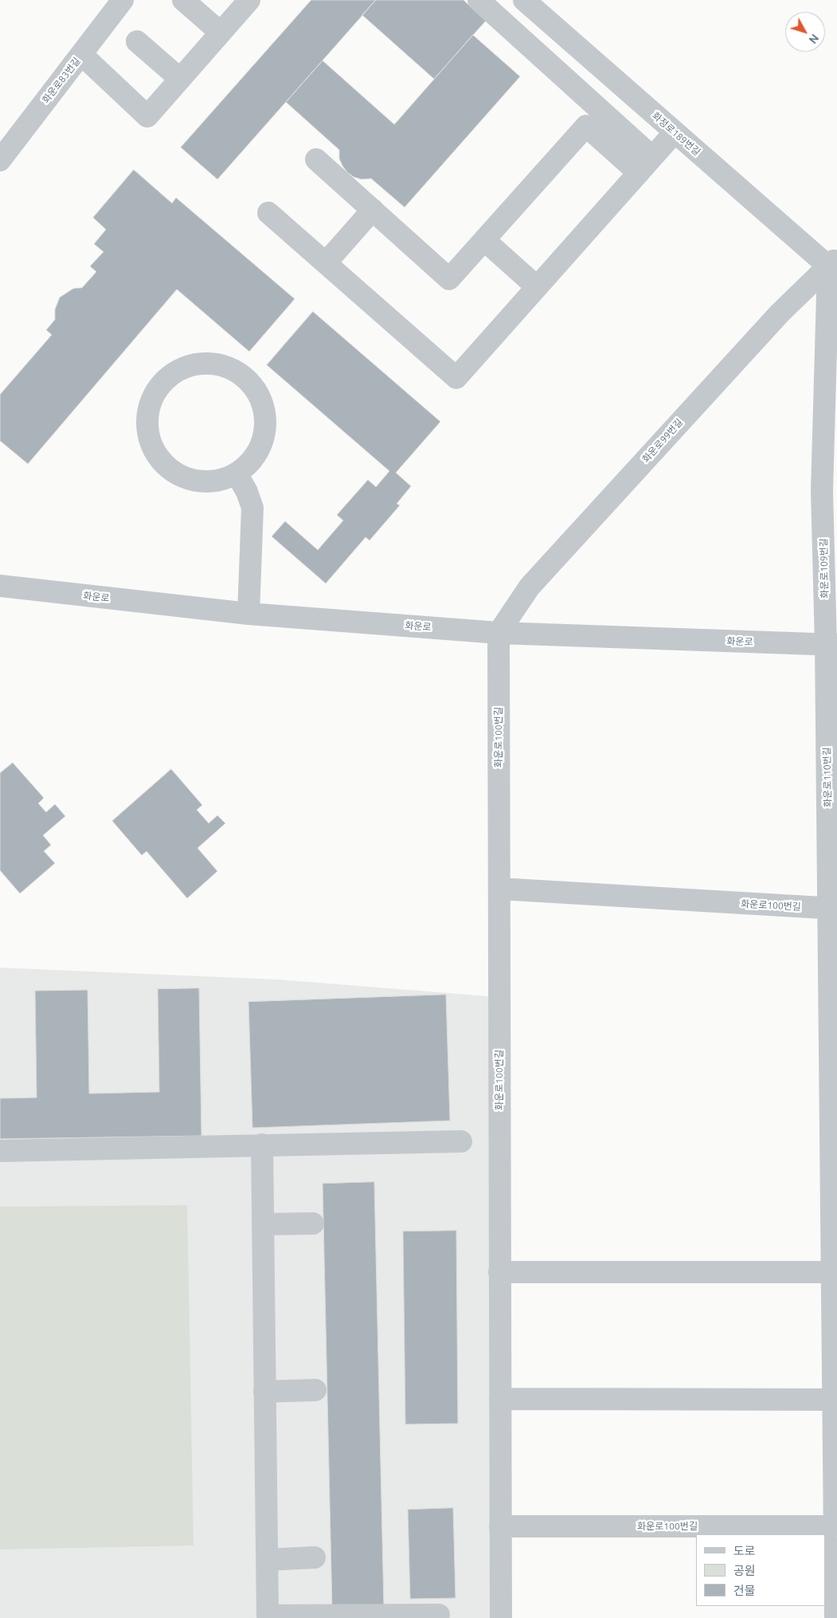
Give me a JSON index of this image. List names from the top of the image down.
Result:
{
  "streets": {
    "street": [
      "화운로83번길",
      "화정로189번길",
      "화운로99번길",
      "화운로109번길",
      "화운로",
      "화운로100번길",
      "화운로110번길"
    ]
  },
  "crossings": [
    ["화정로189번길", "화운로99번길"],
    ["화정로189번길", "화운로109번길"],
    ["화운로99번길", "화운로109번길"],
    ["화운로99번길", "화운로"],
    ["화운로99번길", "화운로100번길"],
    ["화운로109번길", "화운로"],
    ["화운로109번길", "화운로110번길"],
    ["화운로", "화운로100번길"],
    ["화운로", "화운로110번길"],
    ["화운로100번길", "화운로110번길"]
  ],
  "legend": ["도로", "공원", "건물"],
  "north": "bottom right"
}
